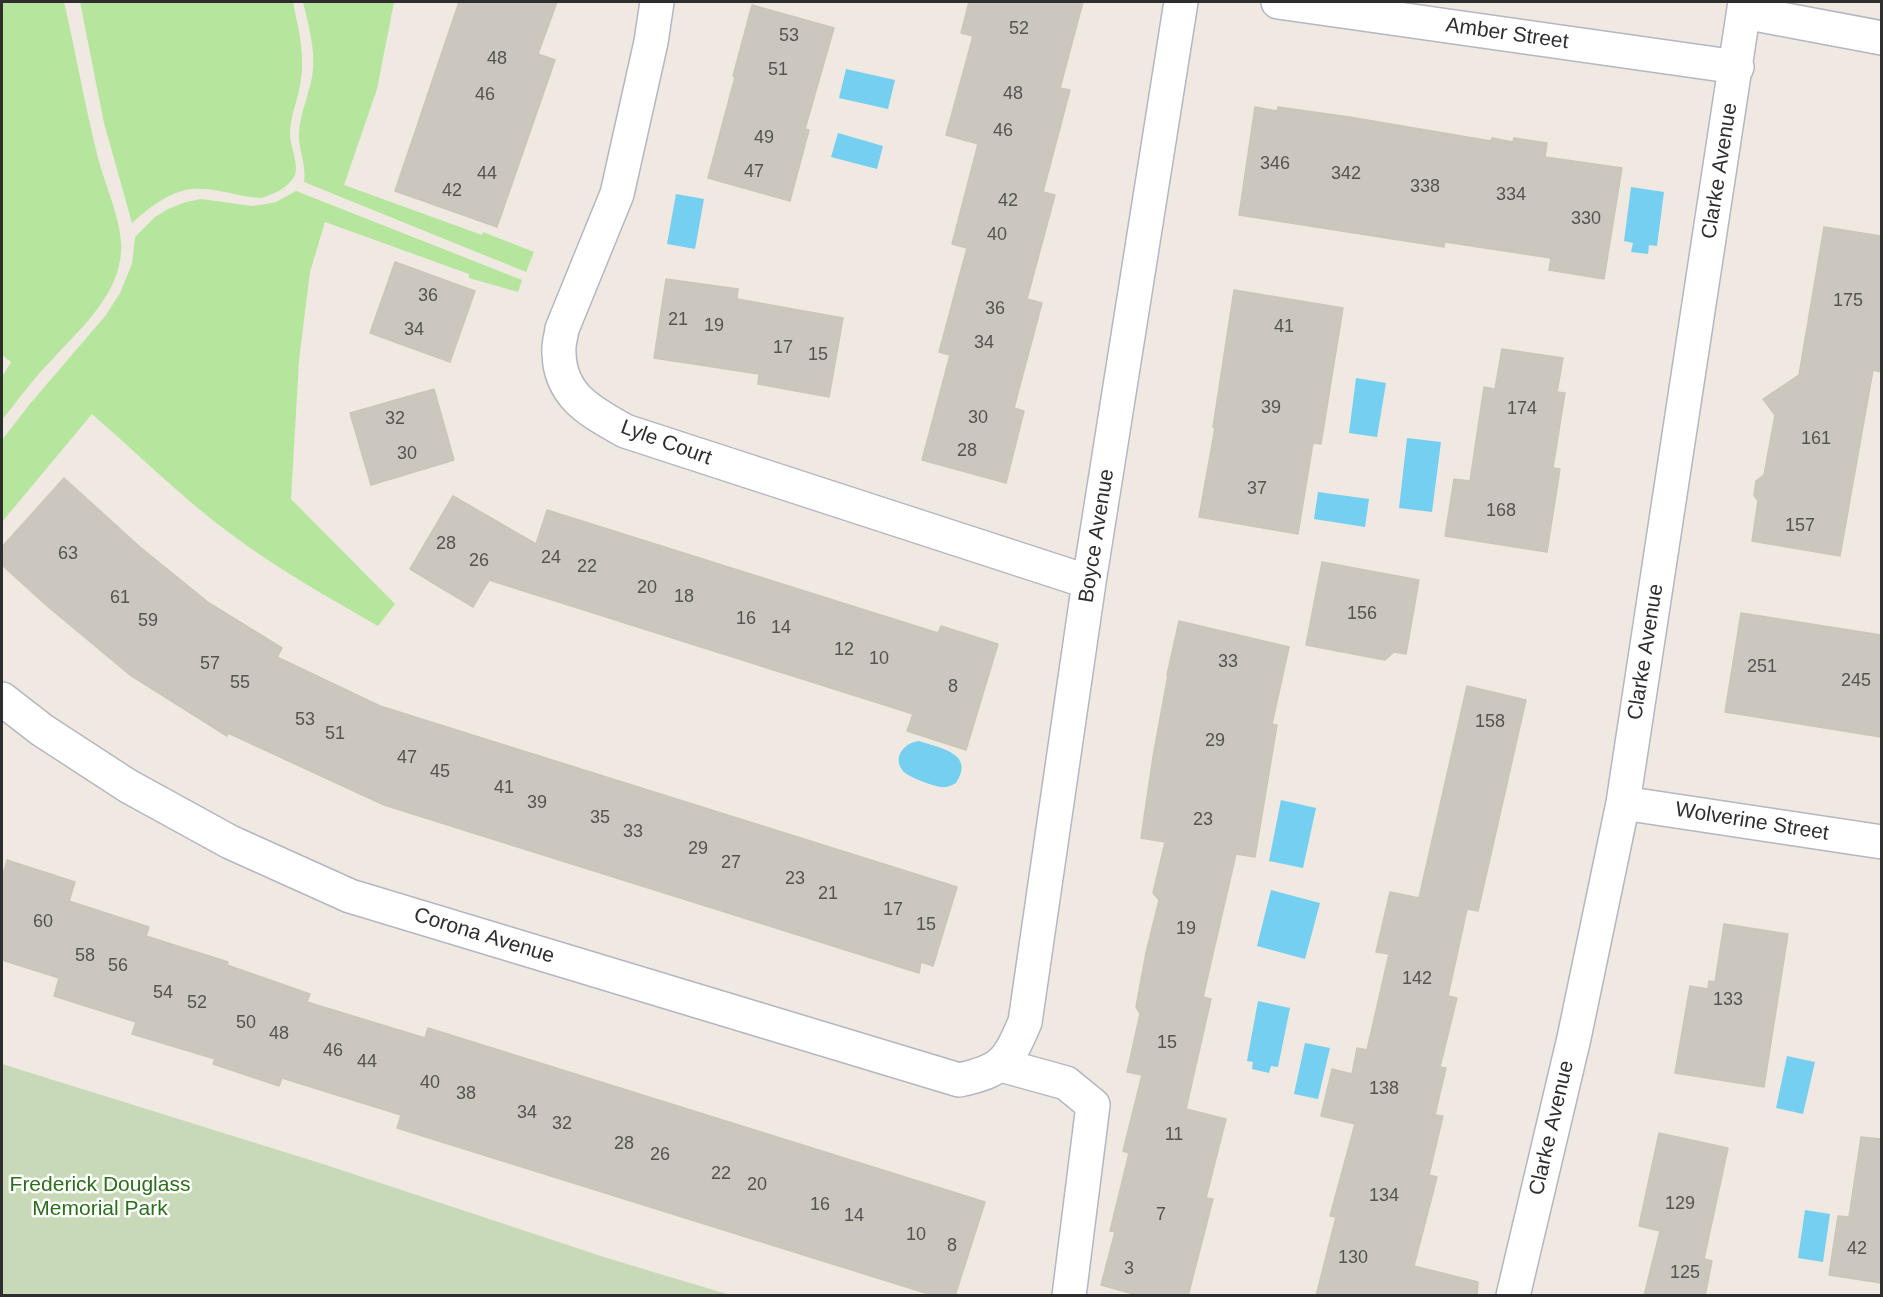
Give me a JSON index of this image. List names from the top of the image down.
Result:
{
  "streets": {
    "street": [
      "Amber Street",
      "Clarke Avenue",
      "Lyle Court",
      "Boyce Avenue",
      "Wolverine Street",
      "Corona Avenue"
    ]
  },
  "crossings": [
    ["Amber Street", "Clarke Avenue"],
    ["Clarke Avenue", "Wolverine Street"],
    ["Lyle Court", "Boyce Avenue"],
    ["Boyce Avenue", "Corona Avenue"]
  ],
  "parks": ["Frederick Douglass Memorial Park"],
  "house_numbers": [
    "52",
    "53",
    "48",
    "51",
    "48",
    "46",
    "46",
    "49",
    "346",
    "47",
    "44",
    "342",
    "338",
    "42",
    "334",
    "42",
    "330",
    "40",
    "36",
    "175",
    "36",
    "21",
    "19",
    "41",
    "34",
    "34",
    "17",
    "15",
    "39",
    "174",
    "30",
    "32",
    "161",
    "28",
    "30",
    "37",
    "168",
    "157",
    "28",
    "63",
    "24",
    "26",
    "22",
    "20",
    "18",
    "61",
    "156",
    "16",
    "59",
    "14",
    "12",
    "10",
    "33",
    "57",
    "251",
    "245",
    "55",
    "8",
    "53",
    "158",
    "51",
    "29",
    "47",
    "45",
    "41",
    "39",
    "35",
    "23",
    "33",
    "29",
    "27",
    "23",
    "21",
    "17",
    "60",
    "15",
    "19",
    "58",
    "56",
    "142",
    "54",
    "133",
    "52",
    "50",
    "48",
    "15",
    "46",
    "44",
    "40",
    "138",
    "38",
    "34",
    "32",
    "11",
    "28",
    "26",
    "22",
    "20",
    "134",
    "129",
    "16",
    "7",
    "14",
    "10",
    "8",
    "42",
    "130",
    "3",
    "125"
  ]
}
